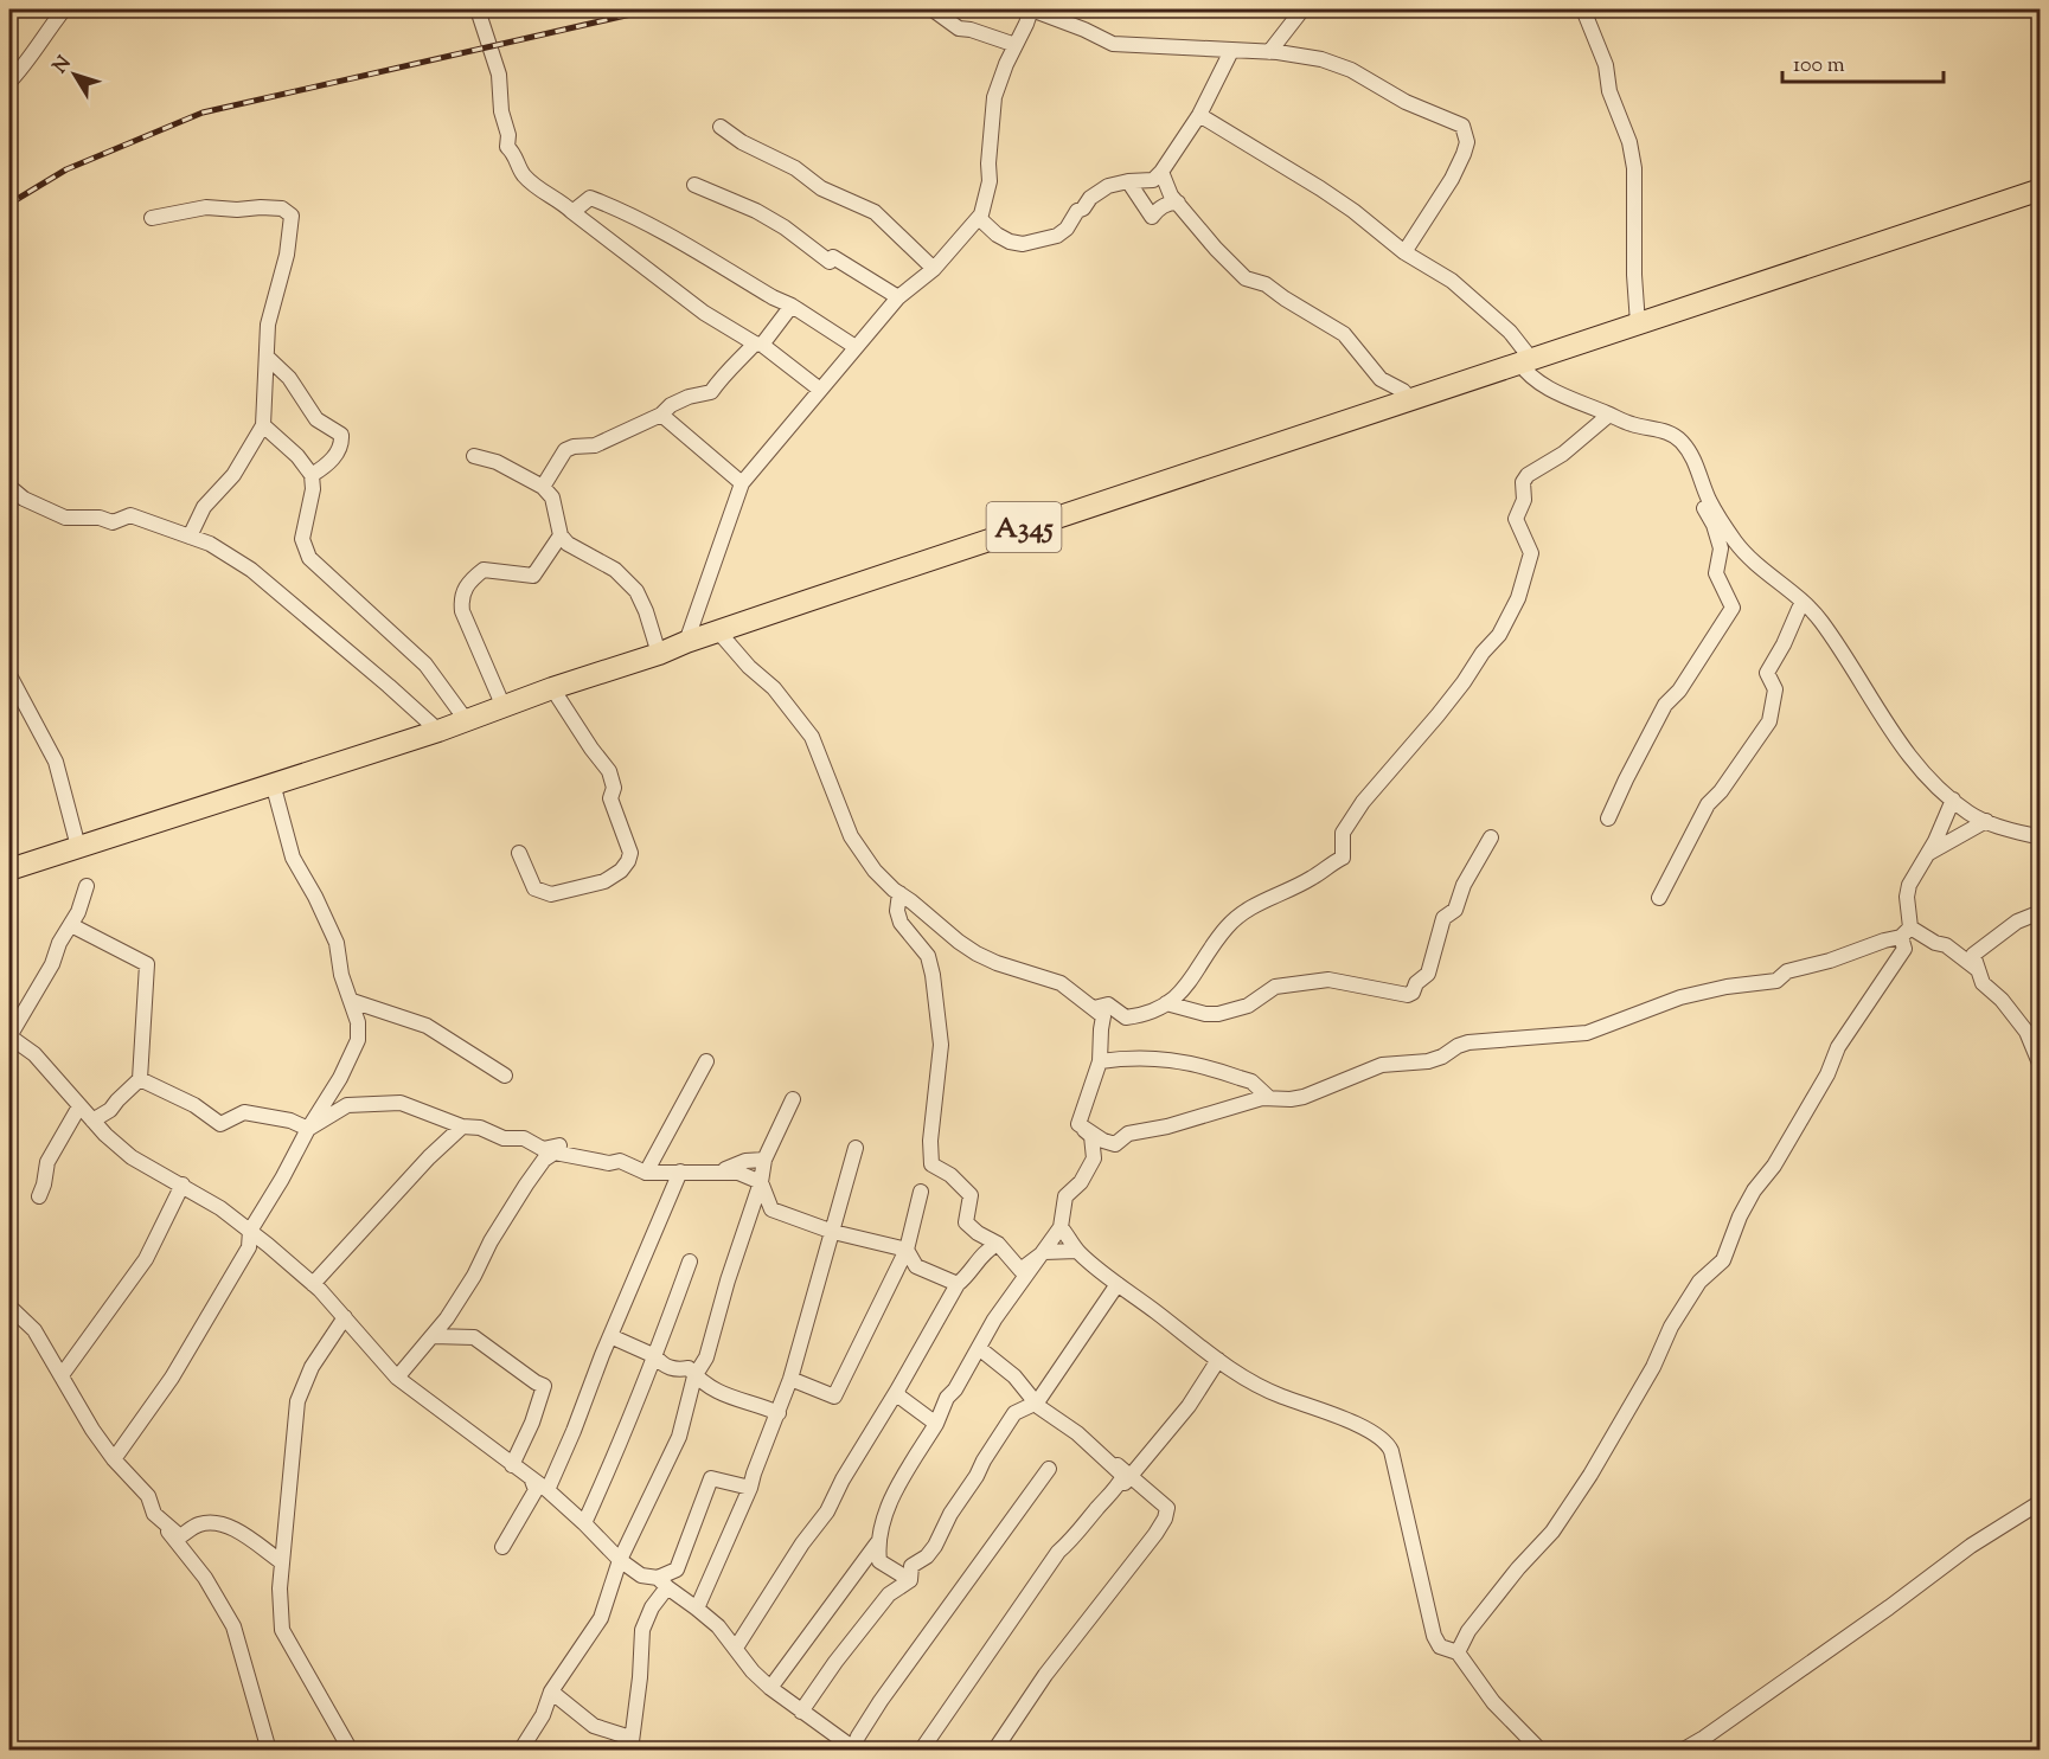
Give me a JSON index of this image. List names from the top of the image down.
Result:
{
  "streets": {
    "highway": ["A345"]
  },
  "scale_bar": "100 m",
  "north": "top left"
}
